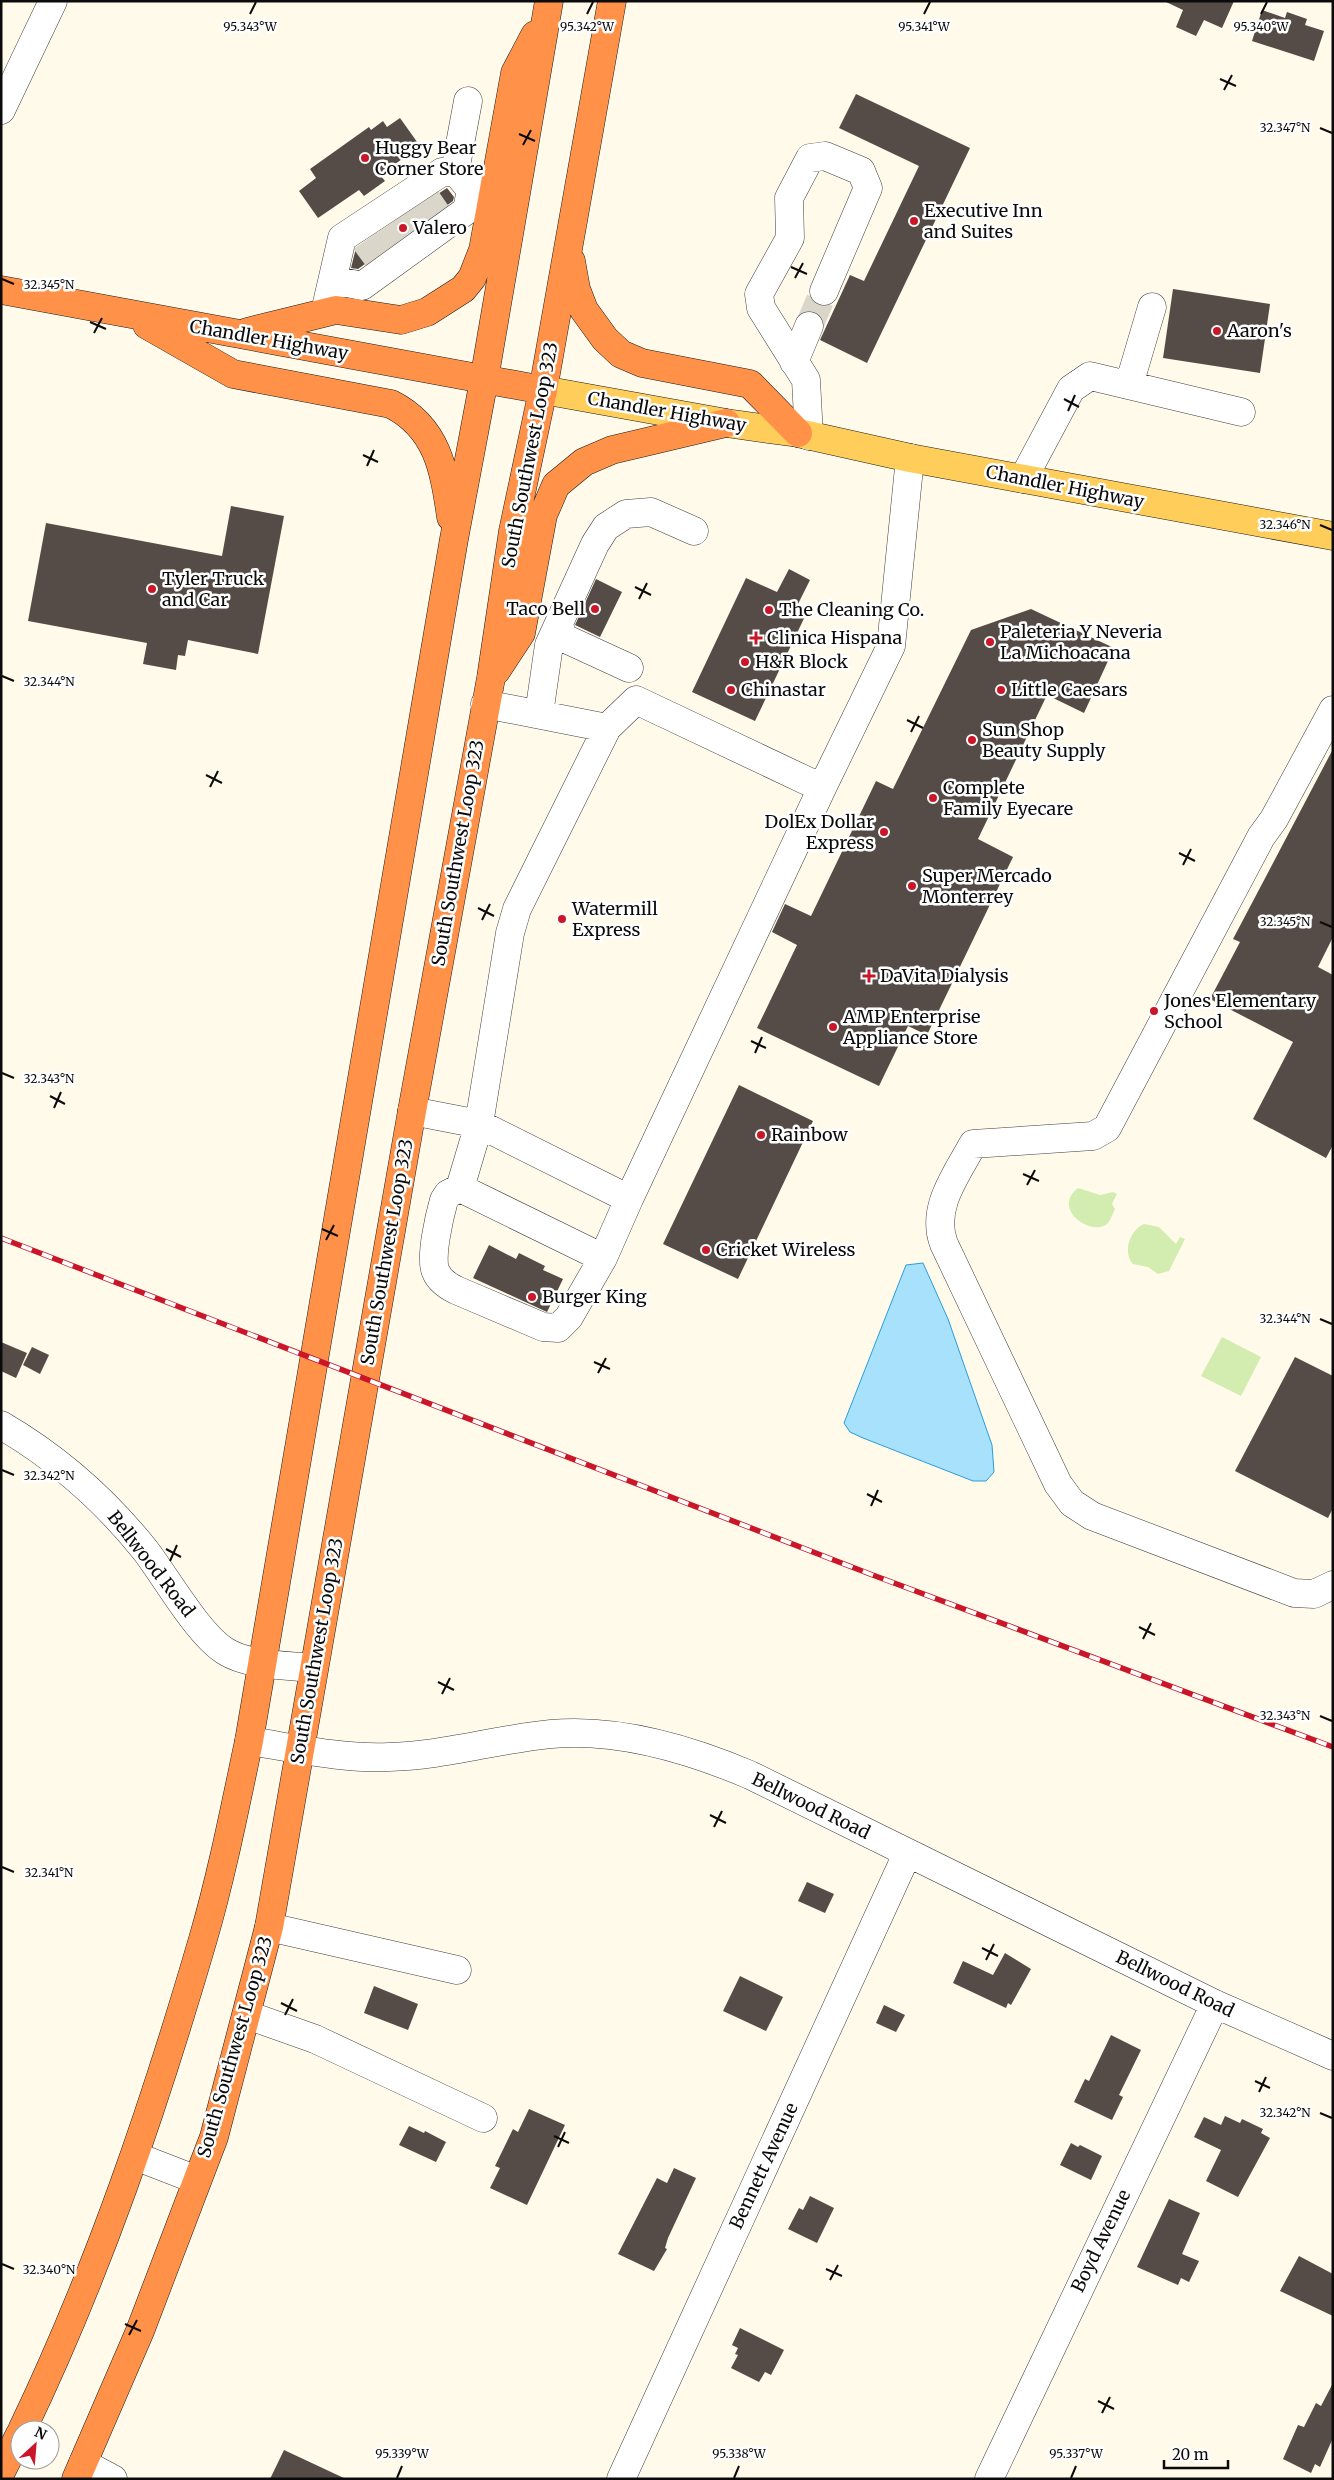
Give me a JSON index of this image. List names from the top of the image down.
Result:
{
  "streets": {
    "highway": ["Chandler Highway", "South Southwest Loop 323"],
    "street": ["Bellwood Road", "Bennett Avenue", "Boyd Avenue"]
  },
  "crossings": [
    ["Chandler Highway", "South Southwest Loop 323"],
    ["South Southwest Loop 323", "Bellwood Road"],
    ["Bellwood Road", "Bennett Avenue"],
    ["Bellwood Road", "Boyd Avenue"]
  ],
  "places": {
    "other": [
      "Huggy Bear Corner Store",
      "Executive Inn and Suites",
      "Valero",
      "Aaron's",
      "Tyler Truck and Car",
      "Taco Bell",
      "The Cleaning Co.",
      "Paleteria Y Neveria La Michoacana",
      "H&R Block",
      "Chinastar",
      "Little Caesars",
      "Sun Shop Beauty Supply",
      "Complete Family Eyecare",
      "DolEx Dollar Express",
      "Super Mercado Monterrey",
      "Watermill Express",
      "Jones Elementary School",
      "AMP Enterprise Appliance Store",
      "Rainbow",
      "Cricket Wireless",
      "Burger King"
    ],
    "health": ["Clinica Hispana", "DaVita Dialysis"]
  },
  "scale_bar": "20 m",
  "north": "top right",
  "coordinates": [
    "95.343°W",
    "95.342°W",
    "95.341°W",
    "95.340°W",
    "32.347°N",
    "32.345°N",
    "32.346°N",
    "32.344°N",
    "32.343°N",
    "32.342°N",
    "32.341°N",
    "32.340°N",
    "95.339°W",
    "95.338°W",
    "95.337°W"
  ]
}
